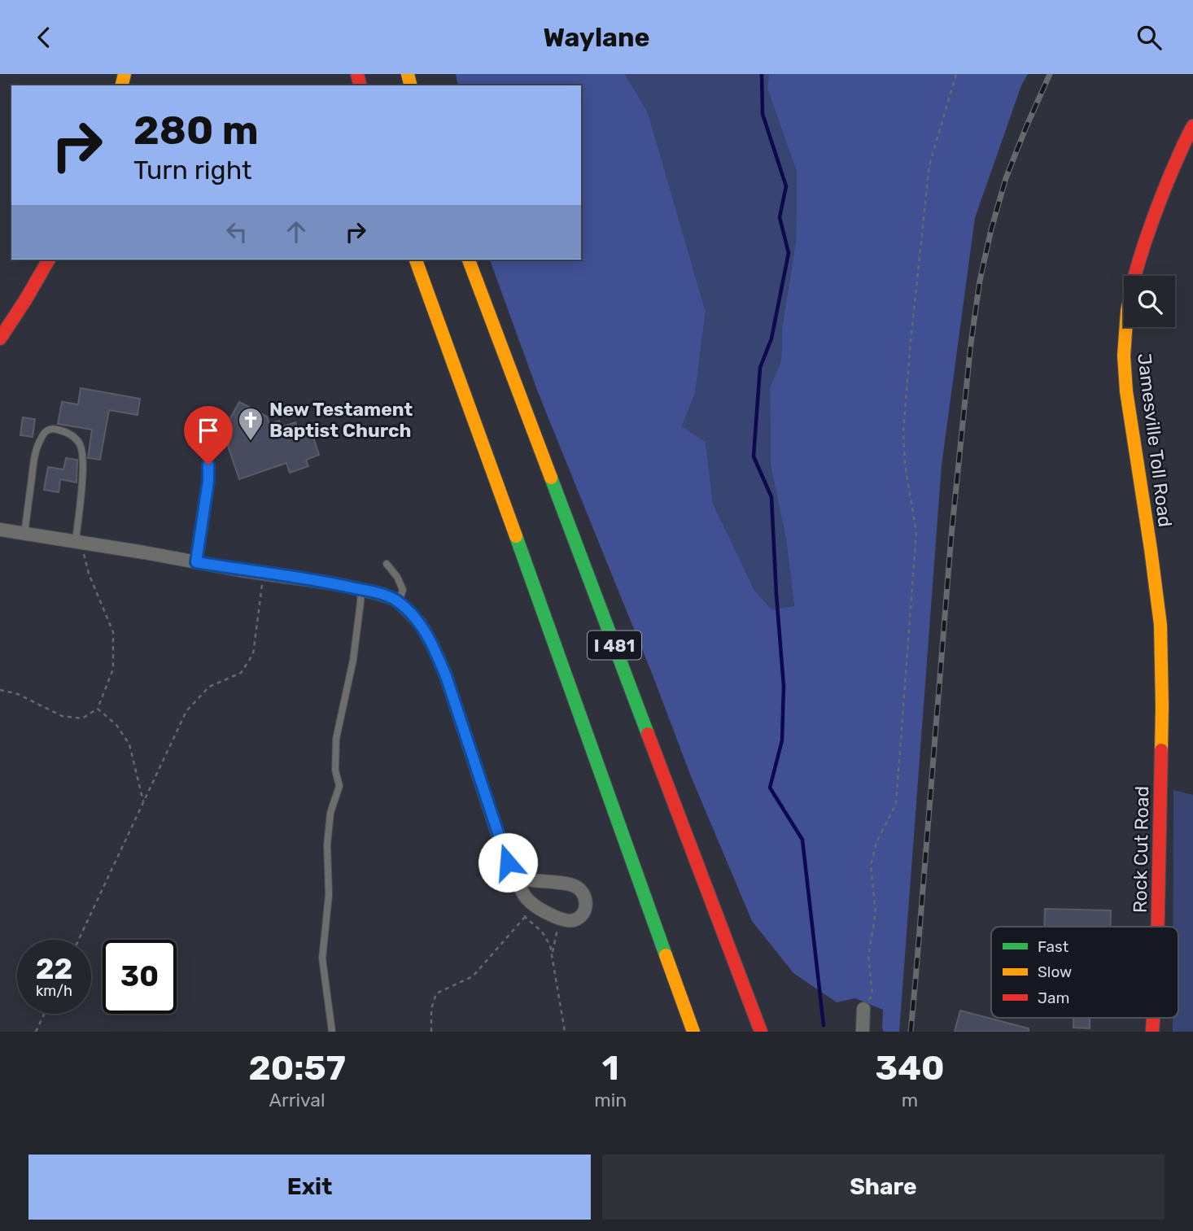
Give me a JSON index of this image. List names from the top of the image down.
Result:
{
  "streets": {
    "main road": ["Jamesville Toll Road", "I 481", "Rock Cut Road"]
  },
  "crossings": [
    ["Jamesville Toll Road", "Rock Cut Road"]
  ],
  "places": {
    "church": ["New Testament Baptist Church"]
  },
  "legend": ["Fast", "Slow", "Jam"],
  "page": {
    "header": "Waylane",
    "turn": ["280 m", "Turn right"],
    "speed": "22 km/h",
    "limit": "30",
    "eta": [
      "20:57",
      "Arrival",
      "1",
      "min",
      "340",
      "m"
    ],
    "buttons": ["Exit", "Share"]
  }
}
